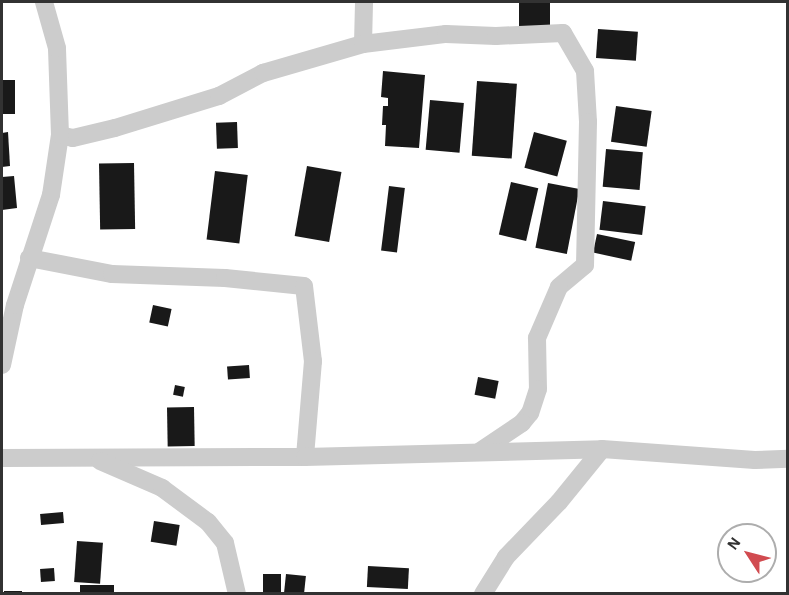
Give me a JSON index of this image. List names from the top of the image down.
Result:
{
  "north": "top left"
}
